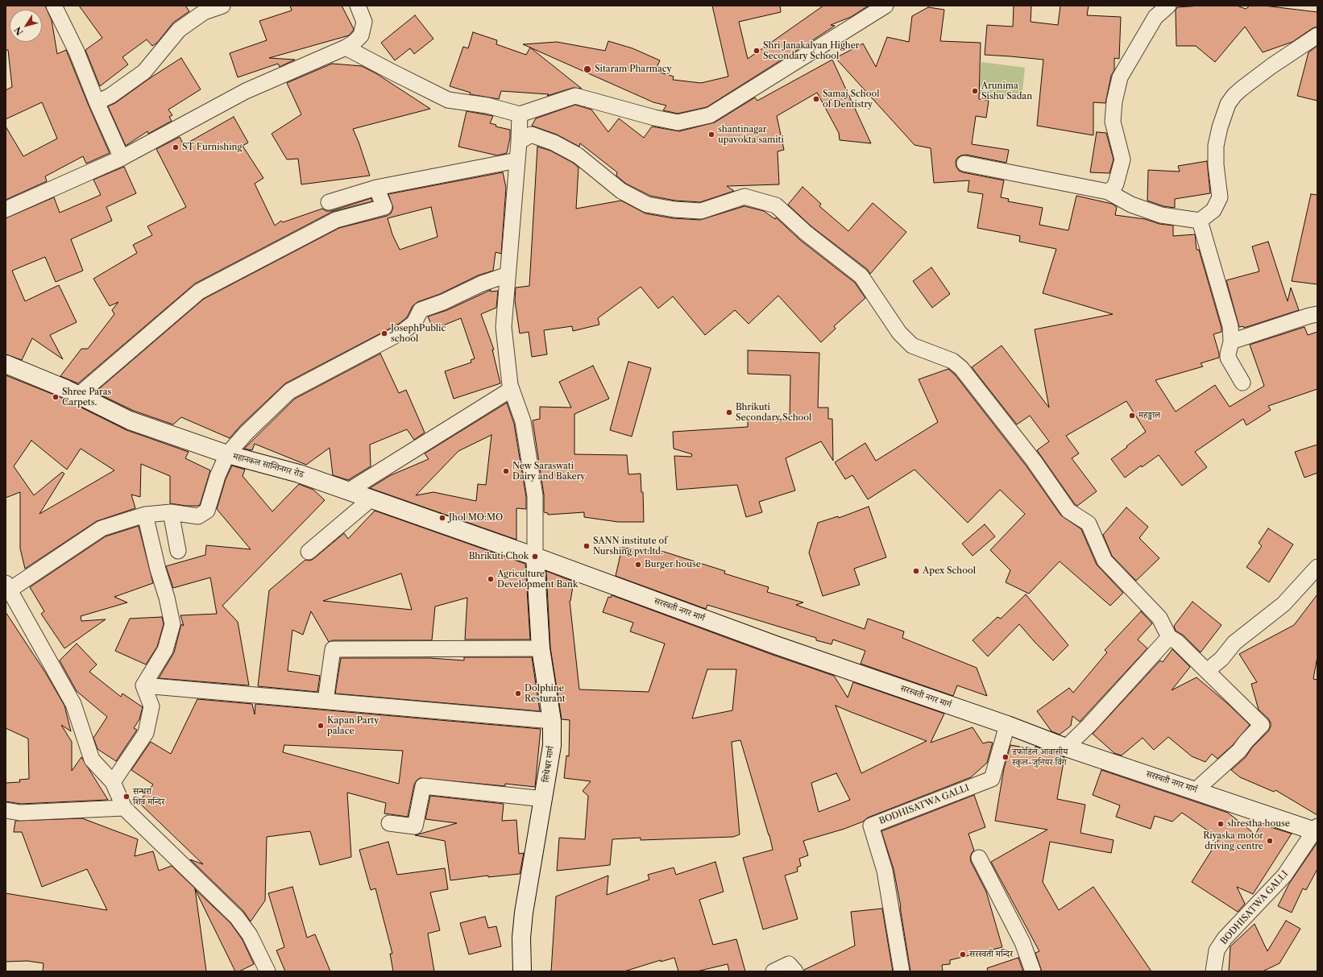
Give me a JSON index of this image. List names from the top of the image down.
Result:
{
  "streets": {
    "main road": ["महानकल सान्तिनगर रोड", "सरस्वती नगर मार्ग", "सिधेश्वर मार्ग"],
    "street": ["BODHISATWA GALLI"]
  },
  "crossings": [
    ["महानकल सान्तिनगर रोड", "सरस्वती नगर मार्ग"],
    ["महानकल सान्तिनगर रोड", "सिधेश्वर मार्ग"],
    ["सरस्वती नगर मार्ग", "सिधेश्वर मार्ग"],
    ["सरस्वती नगर मार्ग", "BODHISATWA GALLI"]
  ],
  "places": [
    "Shri Janakalyan Higher Secondary School",
    "Sitaram Pharmacy",
    "Arunima Sishu Sadan",
    "Samaj School of Dentistry",
    "shantinagar upavokta samiti",
    "ST Furnishing",
    "JosephPublic school",
    "Shree Paras Carpets.",
    "Bhrikuti Secondary School",
    "महङ्काल",
    "New Saraswati Dairy and Bakery",
    "Jhol MO:MO",
    "SANN institute of Nurshing pvt.ltd.",
    "Bhrikuti Chok",
    "Burger house",
    "Apex School",
    "Agriculture Development Bank",
    "Dolphine Resturant",
    "Kapan Party palace",
    "डफोडिल आवासीय स्कुल-जुनियर विंग",
    "सन्धरा शिव मन्दिर",
    "shrestha house",
    "Riyaska motor driving centre",
    "सरस्वती मन्दिर"
  ],
  "north": "bottom left"
}
